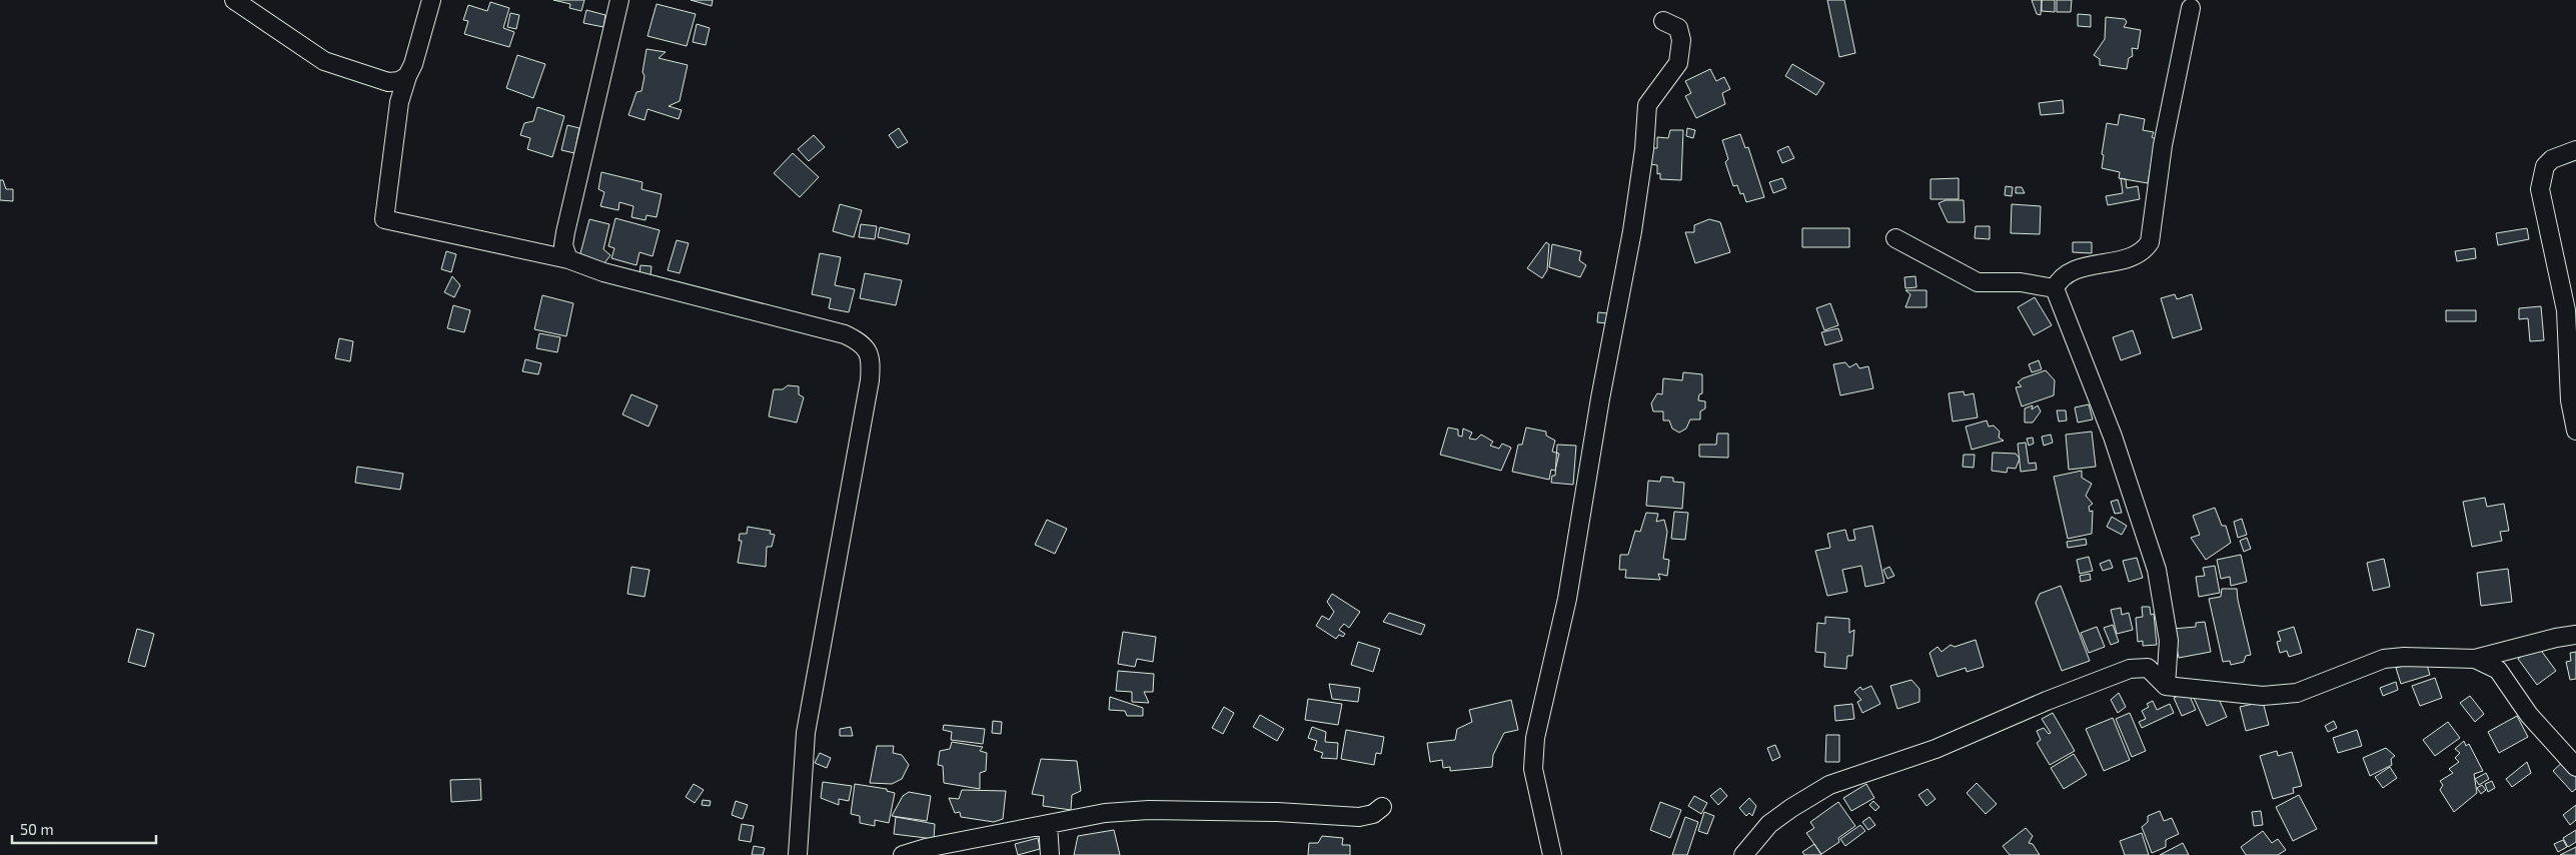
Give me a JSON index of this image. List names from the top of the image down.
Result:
{
  "scale_bar": "50 m"
}
